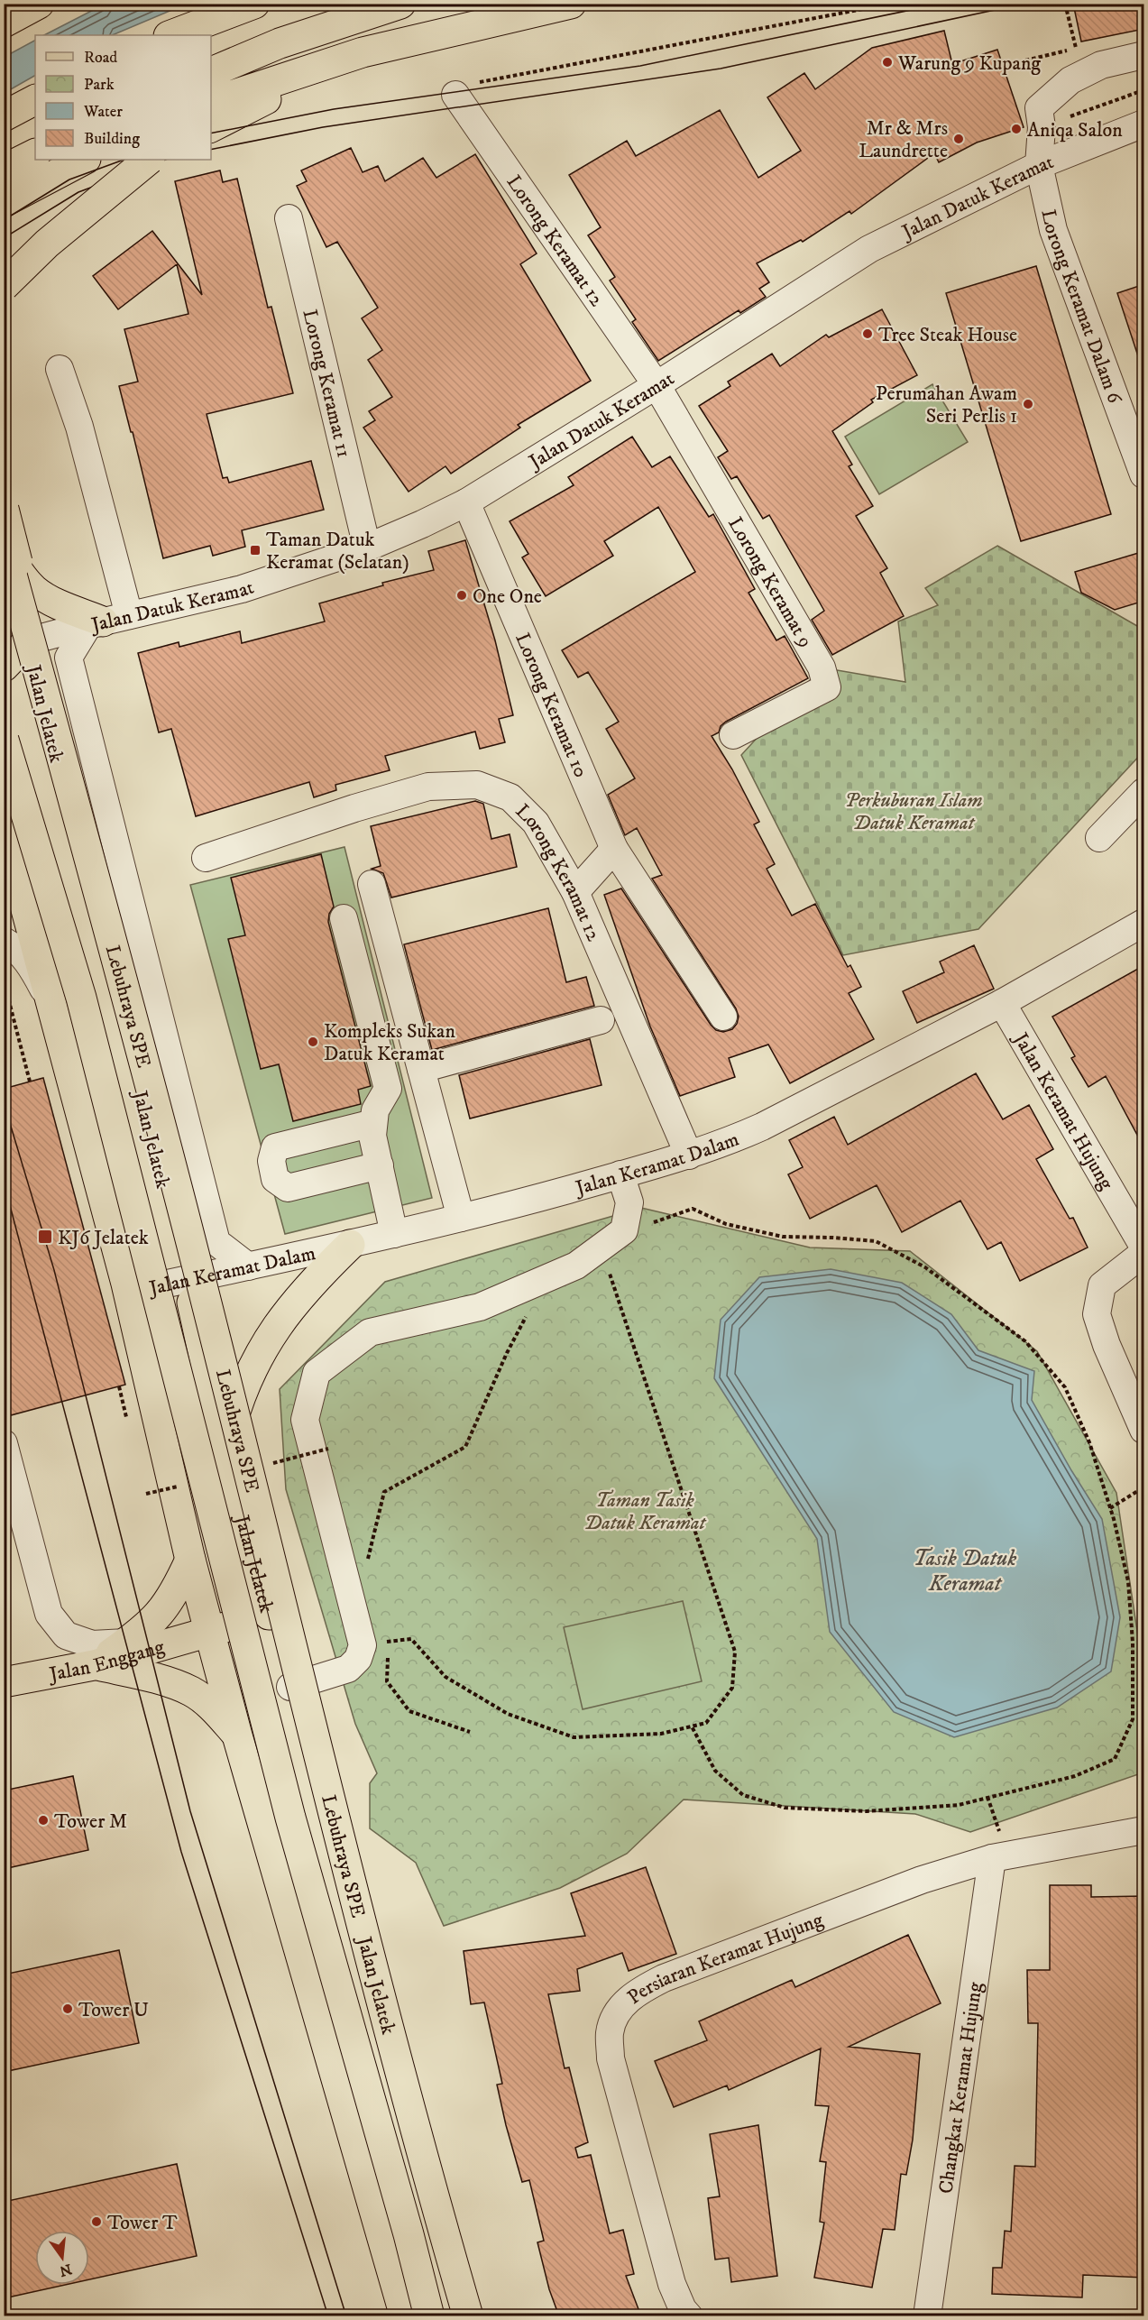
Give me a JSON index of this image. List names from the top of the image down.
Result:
{
  "streets": {
    "main road": ["Jalan Jelatek", "Lebuhraya SPE", "Jalan Enggang"],
    "street": [
      "Jalan Datuk Keramat",
      "Lorong Keramat 12",
      "Lorong Keramat Dalam 6",
      "Lorong Keramat 11",
      "Lorong Keramat 9",
      "Lorong Keramat 10",
      "Jalan Keramat Hujung",
      "Jalan Keramat Dalam",
      "Persiaran Keramat Hujung",
      "Changkat Keramat Hujung"
    ]
  },
  "crossings": [
    ["Jalan Datuk Keramat", "Lorong Keramat 12"],
    ["Jalan Datuk Keramat", "Lorong Keramat Dalam 6"],
    ["Jalan Datuk Keramat", "Lorong Keramat 11"],
    ["Jalan Datuk Keramat", "Lorong Keramat 9"],
    ["Jalan Datuk Keramat", "Lorong Keramat 10"],
    ["Jalan Datuk Keramat", "Jalan Jelatek"],
    ["Lorong Keramat 12", "Lorong Keramat 9"],
    ["Lorong Keramat 12", "Jalan Keramat Dalam"],
    ["Jalan Jelatek", "Jalan Keramat Dalam"],
    ["Jalan Jelatek", "Jalan Enggang"],
    ["Jalan Keramat Hujung", "Jalan Keramat Dalam"],
    ["Persiaran Keramat Hujung", "Changkat Keramat Hujung"]
  ],
  "water": ["Tasik Datuk Keramat"],
  "parks": ["Perkuburan Islam Datuk Keramat", "Taman Tasik Datuk Keramat"],
  "places": {
    "other": [
      "Warung 9 Kupang",
      "Aniqa Salon",
      "Mr & Mrs Laundrette",
      "Tree Steak House",
      "Perumahan Awam Seri Perlis 1",
      "One One",
      "Kompleks Sukan Datuk Keramat",
      "Tower M",
      "Tower U",
      "Tower T"
    ],
    "transit": ["Taman Datuk Keramat (Selatan)", "KJ6 Jelatek"]
  },
  "legend": [
    "Road",
    "Park",
    "Water",
    "Building"
  ],
  "north": "bottom"
}
